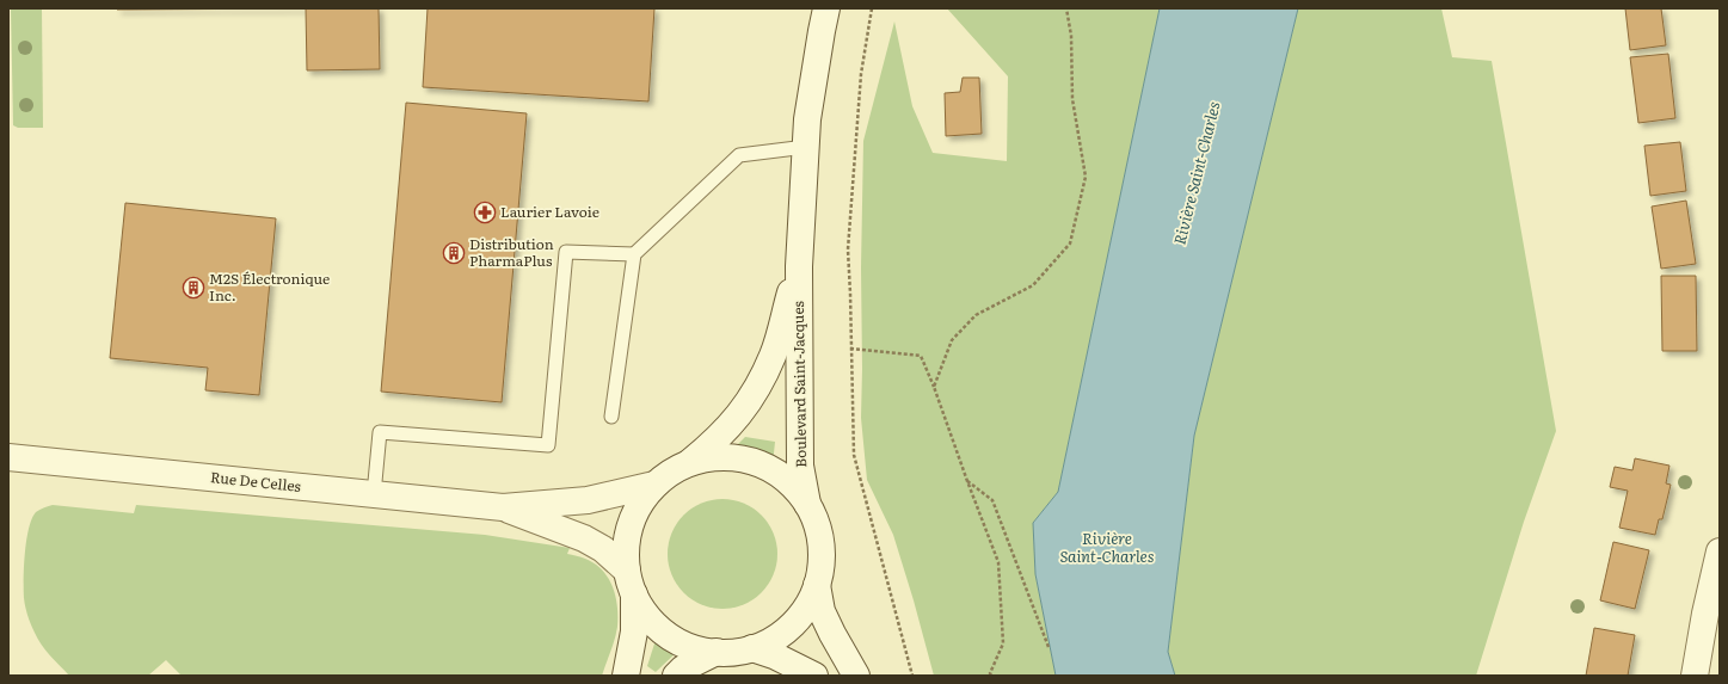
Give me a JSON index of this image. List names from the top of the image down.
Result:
{
  "streets": {
    "main road": ["Boulevard Saint-Jacques", "Rue De Celles"]
  },
  "water": ["Rivière Saint-Charles"],
  "places": {
    "pharmacy": ["Laurier Lavoie"],
    "building": ["Distribution PharmaPlus", "M2S Électronique Inc."]
  }
}
